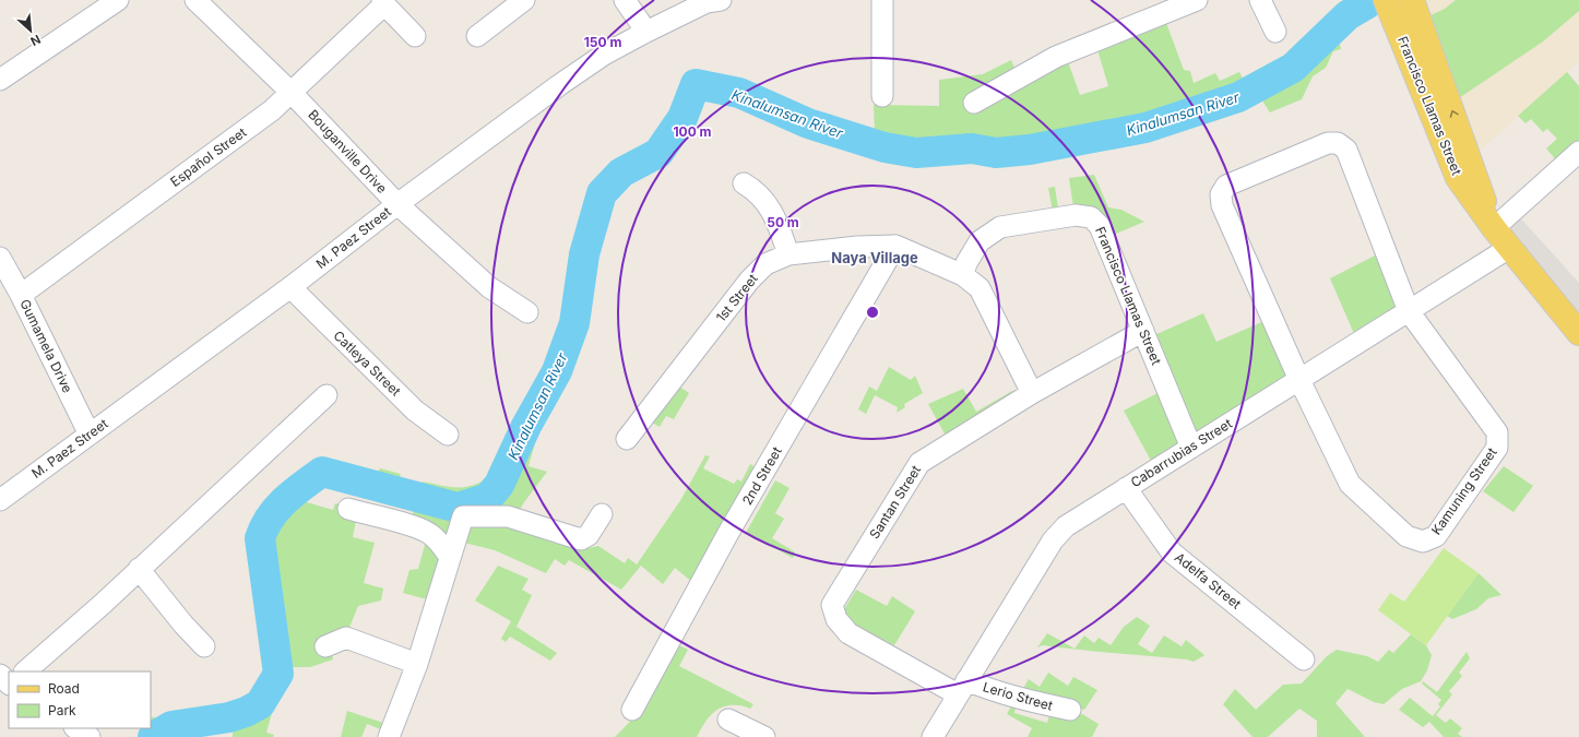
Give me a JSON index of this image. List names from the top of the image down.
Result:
{
  "streets": {
    "main road": ["Francisco Llamas Street"],
    "street": [
      "Bouganville Drive",
      "Español Street",
      "M. Paez Street",
      "1st Street",
      "Gumamela Drive",
      "Catleya Street",
      "Cabarrubias Street",
      "2nd Street",
      "Kamuning Street",
      "Santan Street",
      "Adelfa Street",
      "Lerio Street"
    ]
  },
  "crossings": [
    ["Francisco Llamas Street", "1st Street"],
    ["Francisco Llamas Street", "Cabarrubias Street"],
    ["Francisco Llamas Street", "Santan Street"],
    ["Bouganville Drive", "Español Street"],
    ["Bouganville Drive", "M. Paez Street"],
    ["Español Street", "Gumamela Drive"],
    ["M. Paez Street", "Gumamela Drive"],
    ["M. Paez Street", "Catleya Street"],
    ["1st Street", "2nd Street"],
    ["1st Street", "Santan Street"],
    ["Cabarrubias Street", "Kamuning Street"],
    ["Cabarrubias Street", "Santan Street"],
    ["Cabarrubias Street", "Adelfa Street"],
    ["Cabarrubias Street", "Lerio Street"],
    ["Santan Street", "Lerio Street"]
  ],
  "districts": ["Naya Village"],
  "water": ["Kinalumsan River"],
  "legend": ["Road", "Park"],
  "north": "bottom right",
  "rings": ["150 m", "100 m", "50 m"]
}
